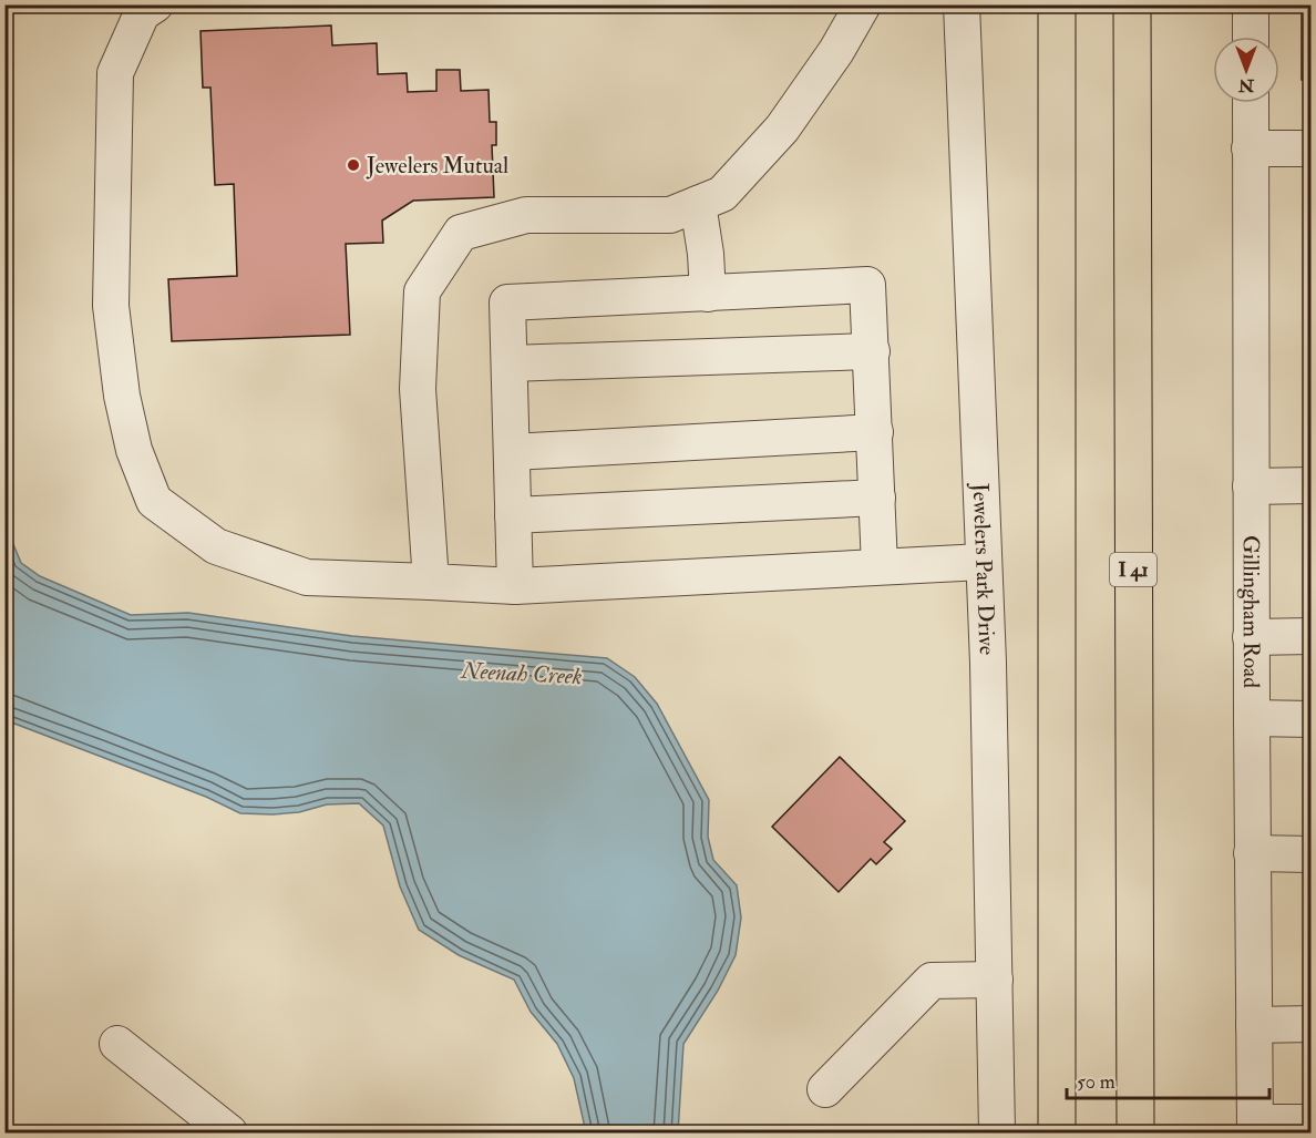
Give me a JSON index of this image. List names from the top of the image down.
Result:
{
  "streets": {
    "highway": ["I 41"],
    "street": ["Jewelers Park Drive", "Gillingham Road"]
  },
  "water": ["Neenah Creek"],
  "places": ["Jewelers Mutual"],
  "scale_bar": "50 m",
  "north": "bottom"
}
